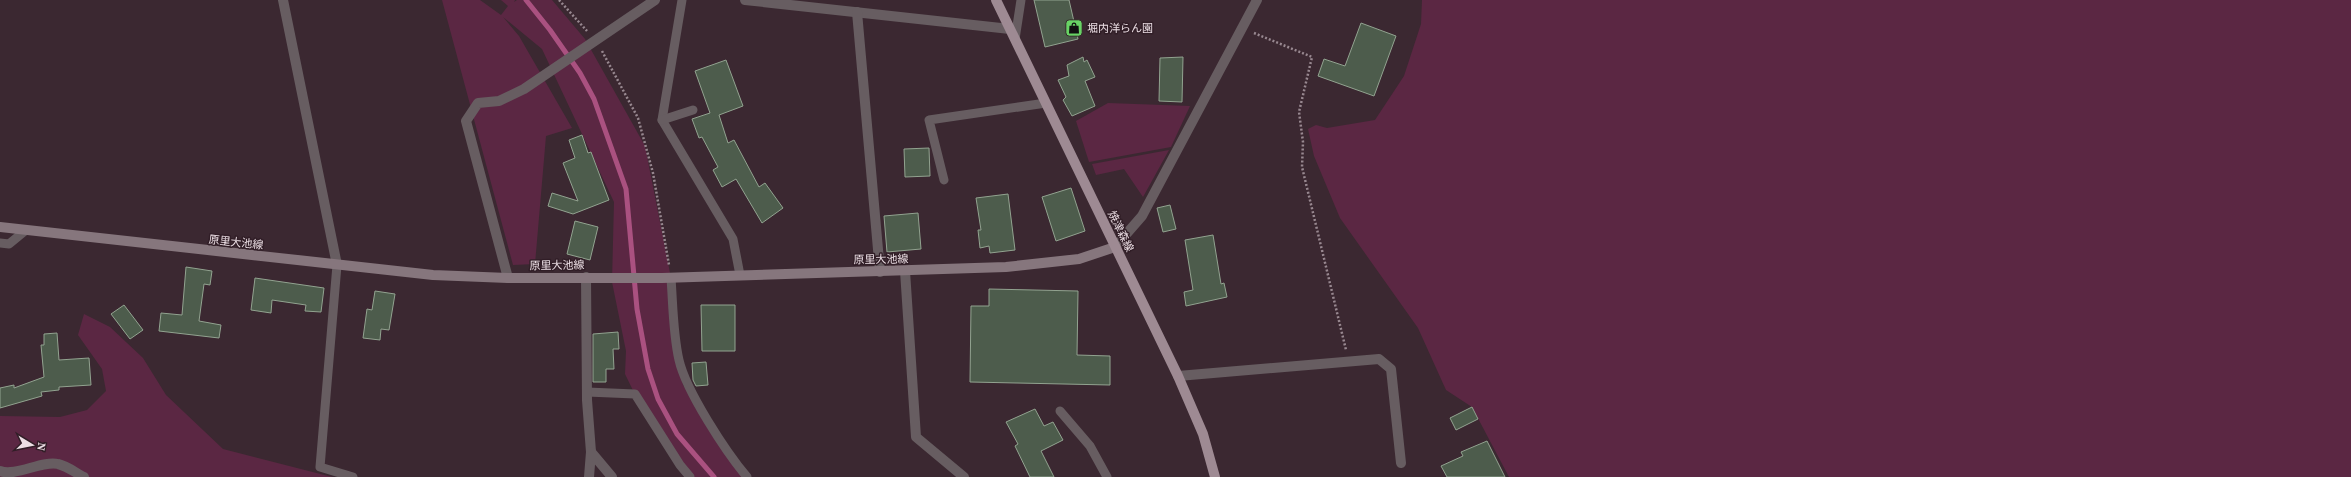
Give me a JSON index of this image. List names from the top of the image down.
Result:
{
  "streets": {
    "main road": ["焼津森線", "原里大池線"]
  },
  "crossings": [
    ["焼津森線", "原里大池線"]
  ],
  "places": {
    "shop": ["堀内洋らん園"]
  },
  "north": "right"
}
